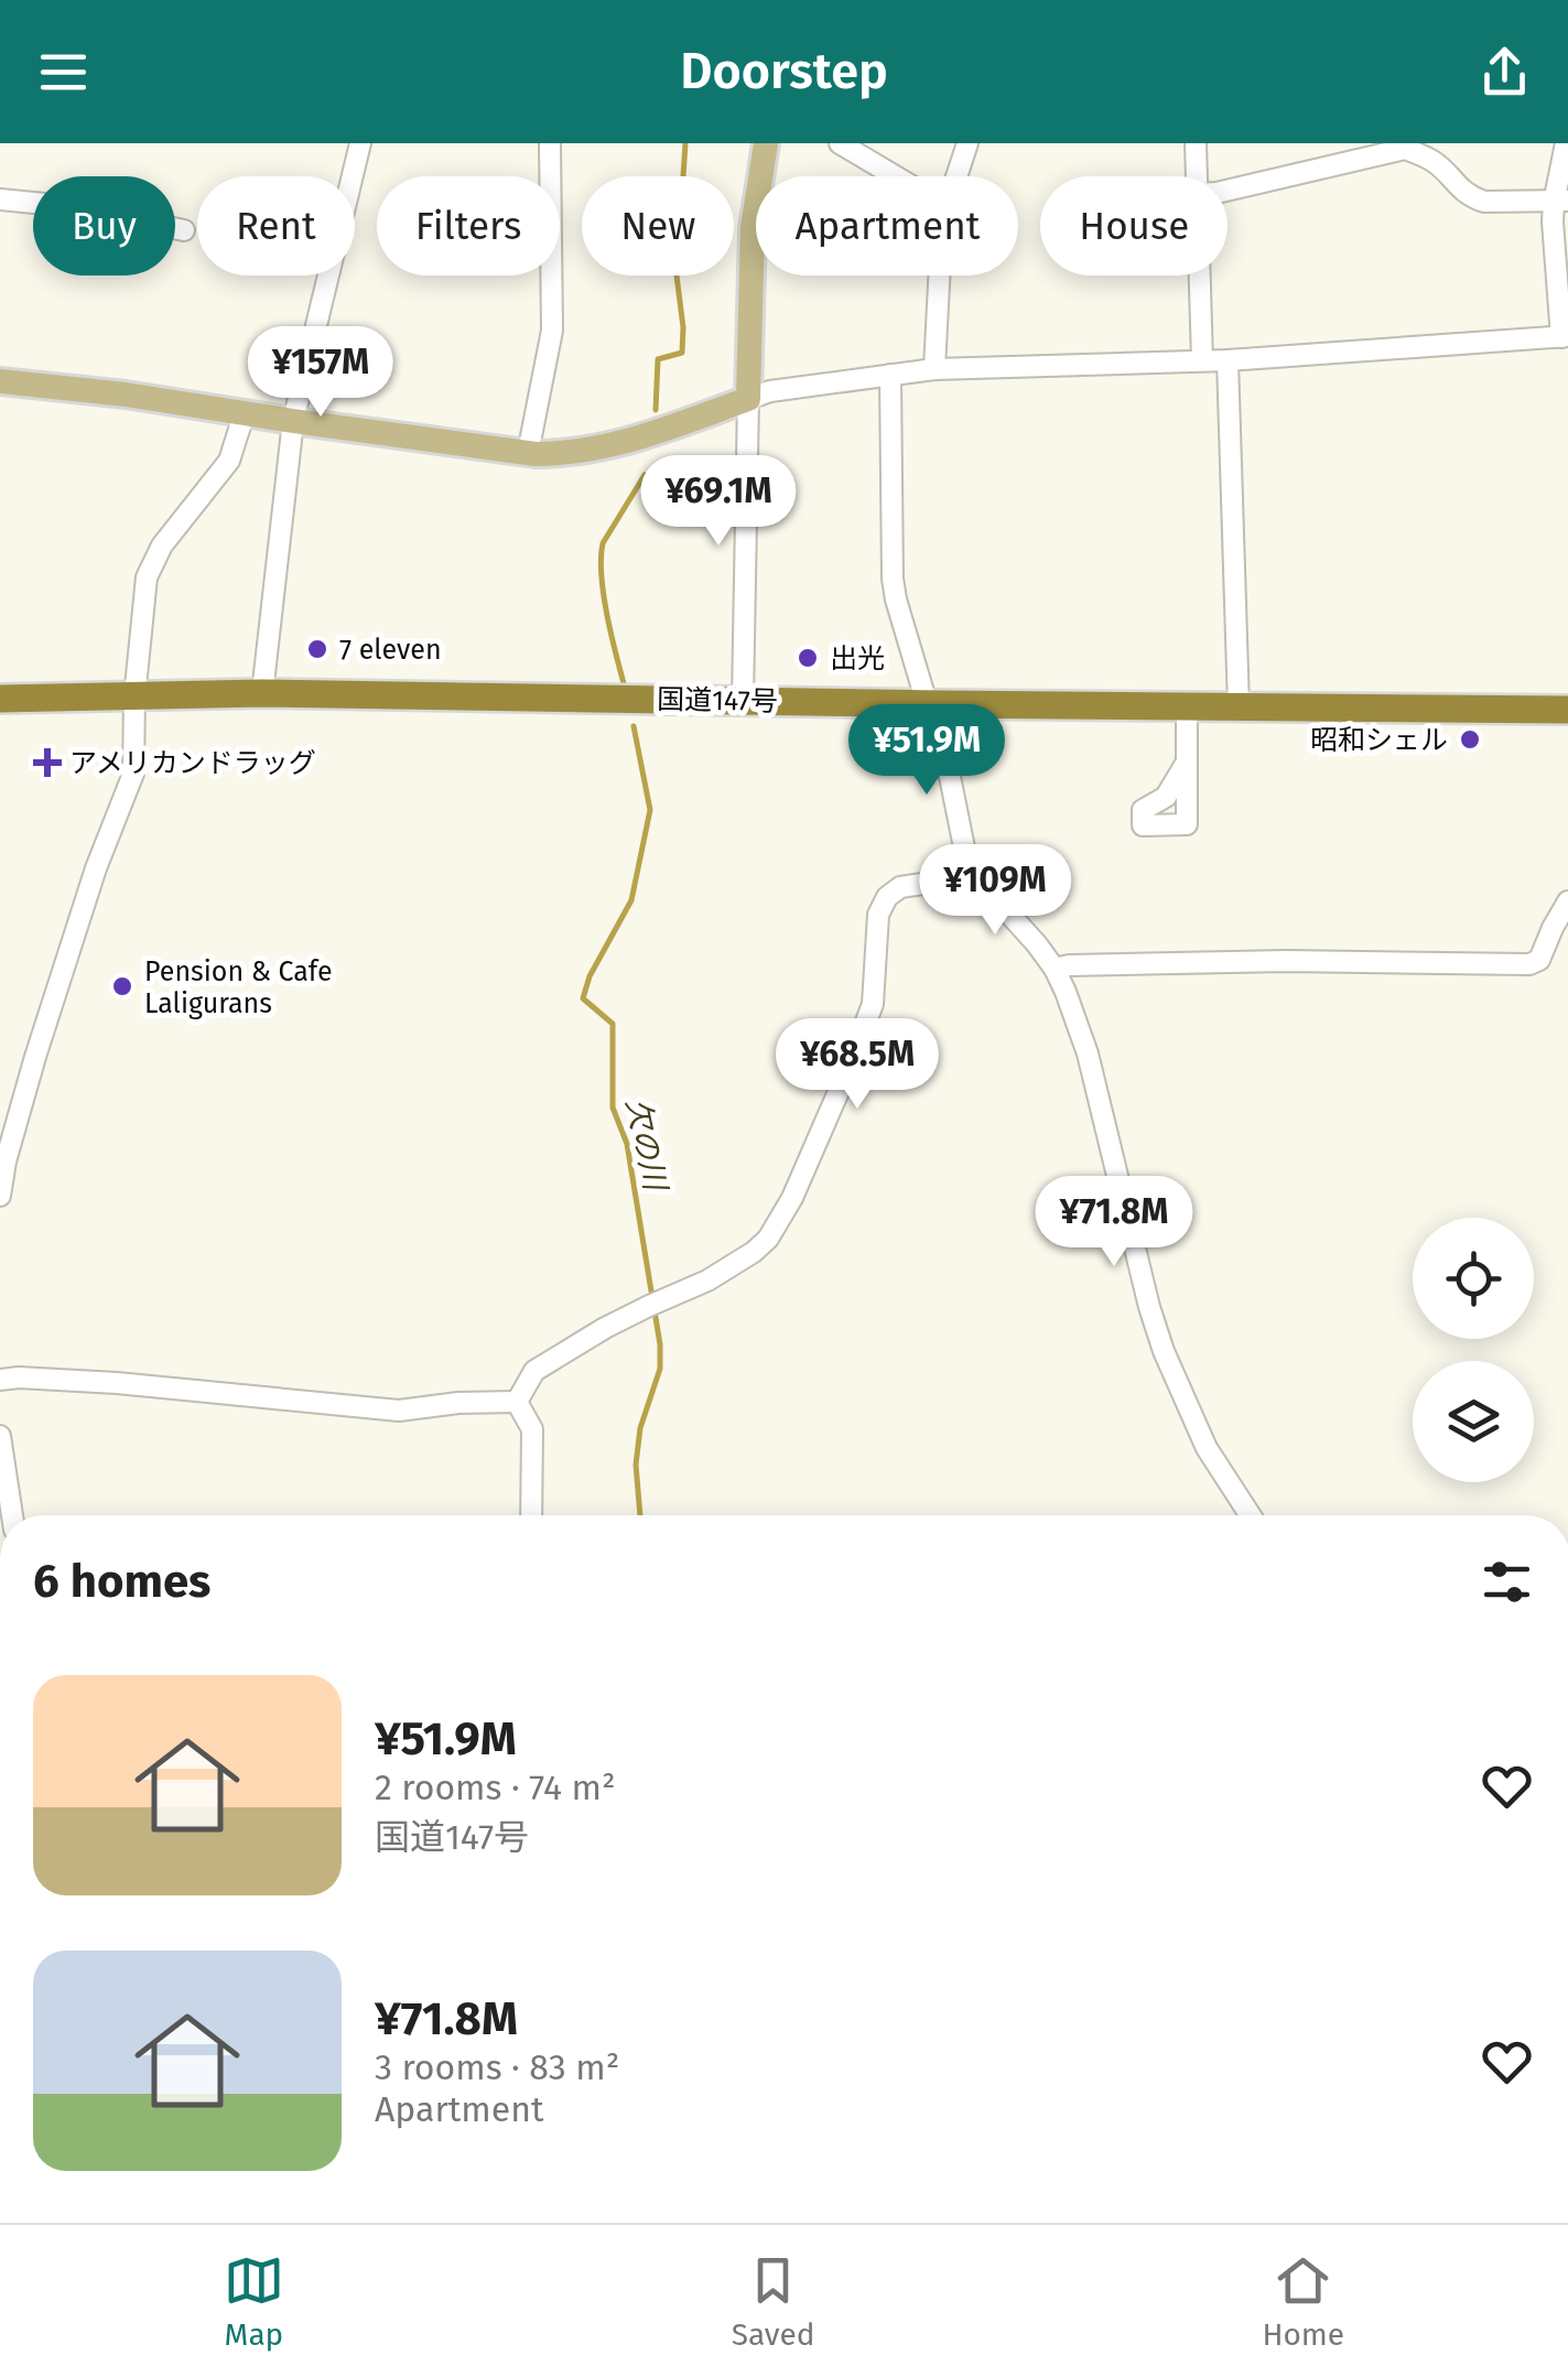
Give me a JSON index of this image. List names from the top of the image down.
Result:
{
  "streets": {
    "highway": ["国道147号"]
  },
  "water": ["欠の川"],
  "places": {
    "other": [
      "7 eleven",
      "出光",
      "昭和シェル",
      "Pension & Cafe Laligurans"
    ],
    "health": ["アメリカンドラッグ"]
  },
  "page": {
    "header": "Doorstep",
    "chip": [
      "Buy",
      "Rent",
      "Filters",
      "New",
      "Apartment",
      "House"
    ],
    "price": [
      "¥157M",
      "¥69.1M",
      "¥51.9M",
      "¥109M",
      "¥68.5M",
      "¥71.8M"
    ],
    "heading": "6 homes",
    "list": [
      {
        "name": "¥51.9M",
        "note": "2 rooms · 74 m² · 国道147号"
      },
      {
        "name": "¥71.8M",
        "note": "3 rooms · 83 m² · Apartment"
      }
    ],
    "tabs": ["Map", "Saved", "Home"]
  }
}
